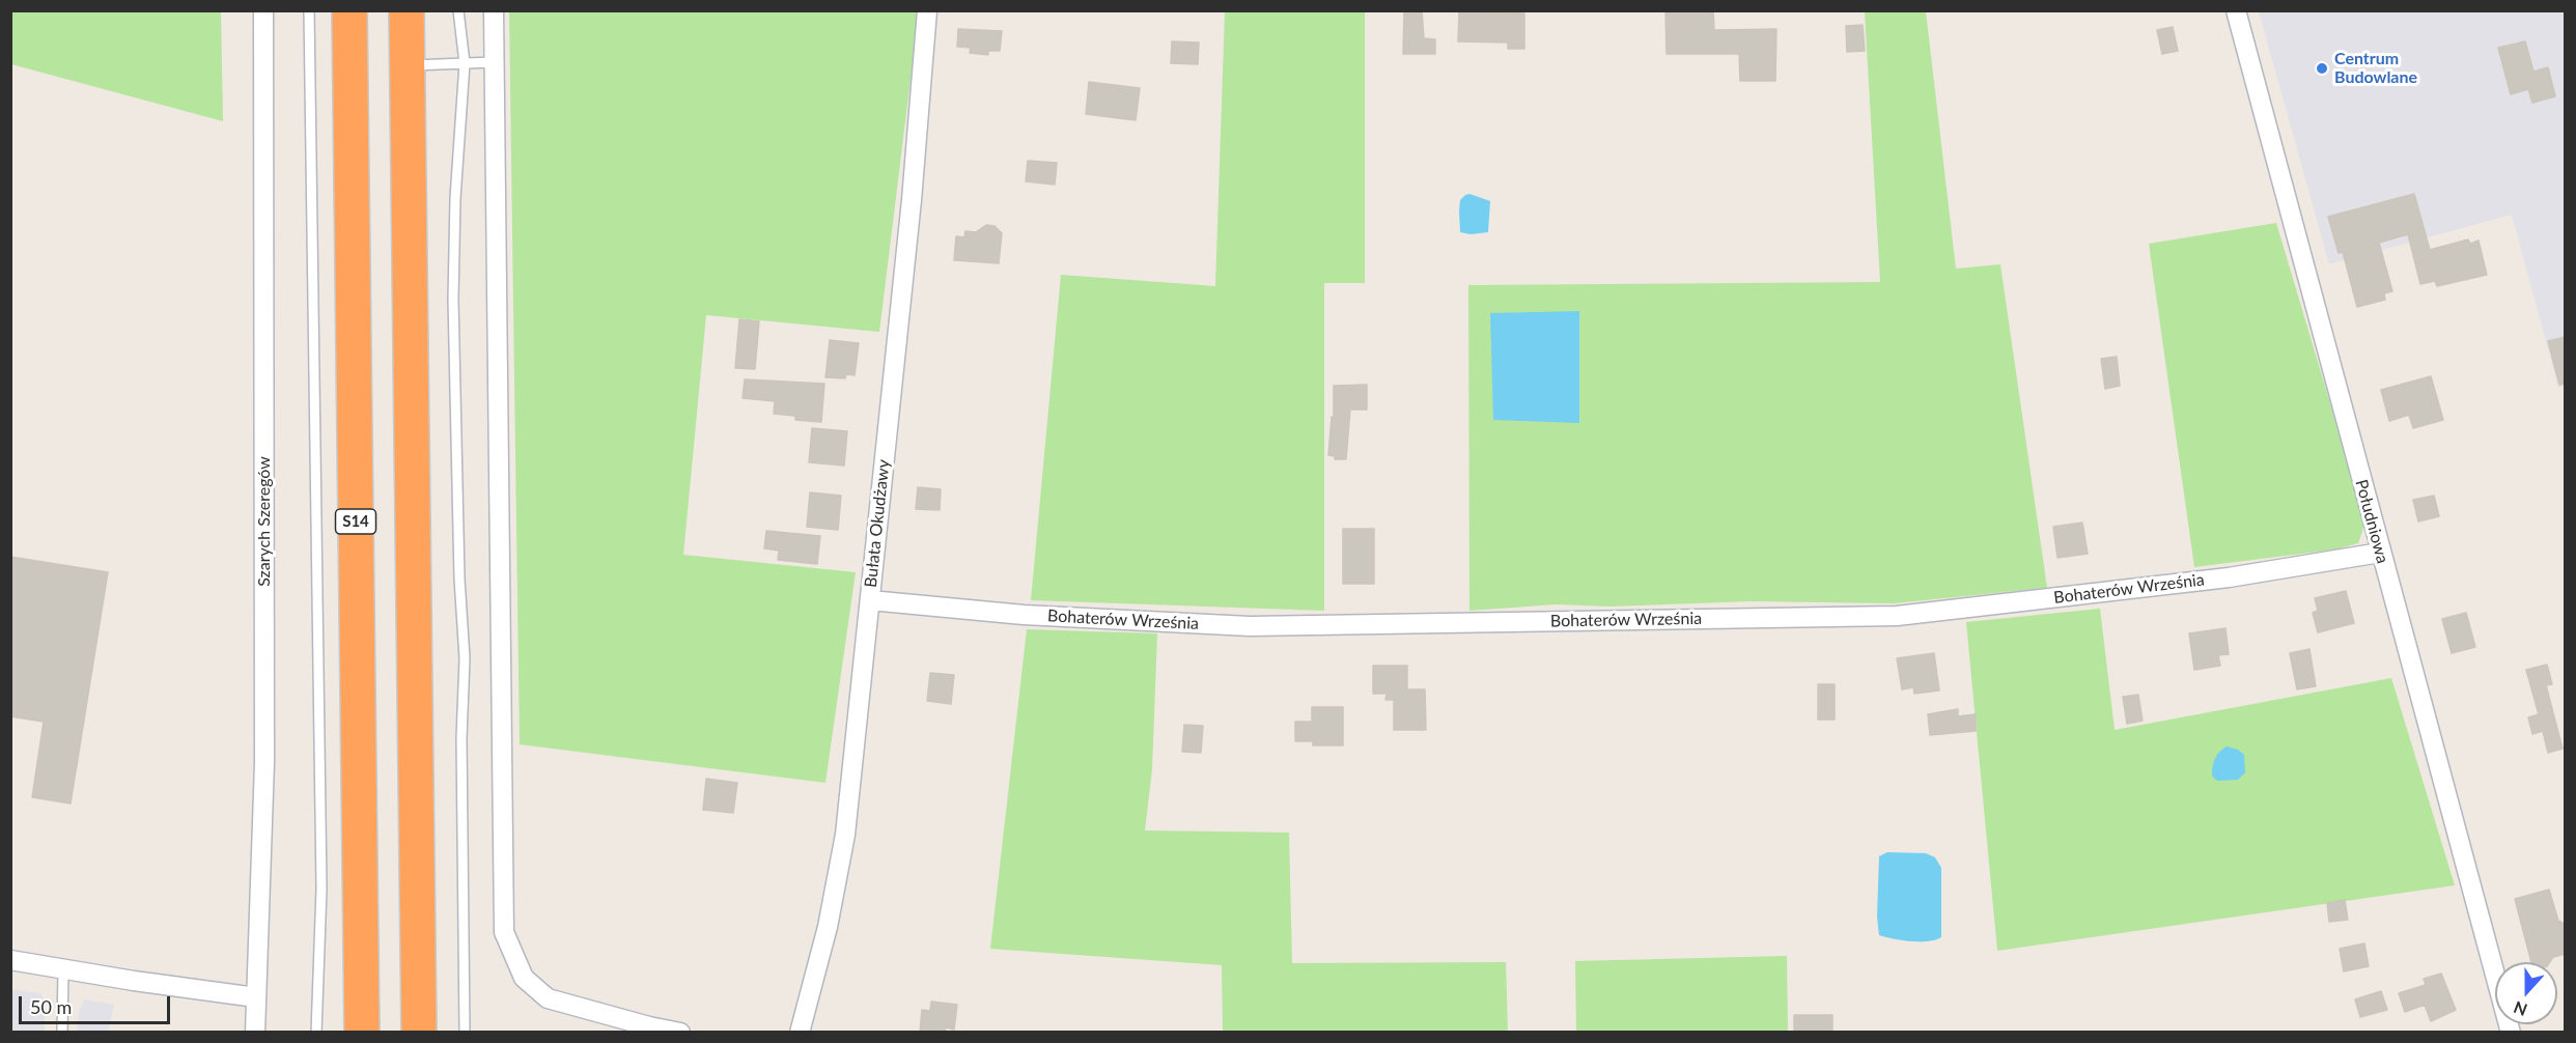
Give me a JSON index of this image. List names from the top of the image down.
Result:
{
  "streets": {
    "highway": ["S14"],
    "street": [
      "Szarych Szeregów",
      "Południowa",
      "Bułata Okudżawy",
      "Bohaterów Września"
    ]
  },
  "crossings": [
    ["Południowa", "Bohaterów Września"],
    ["Bułata Okudżawy", "Bohaterów Września"]
  ],
  "places": ["Centrum Budowlane"],
  "scale_bar": "50 m",
  "north": "bottom"
}
